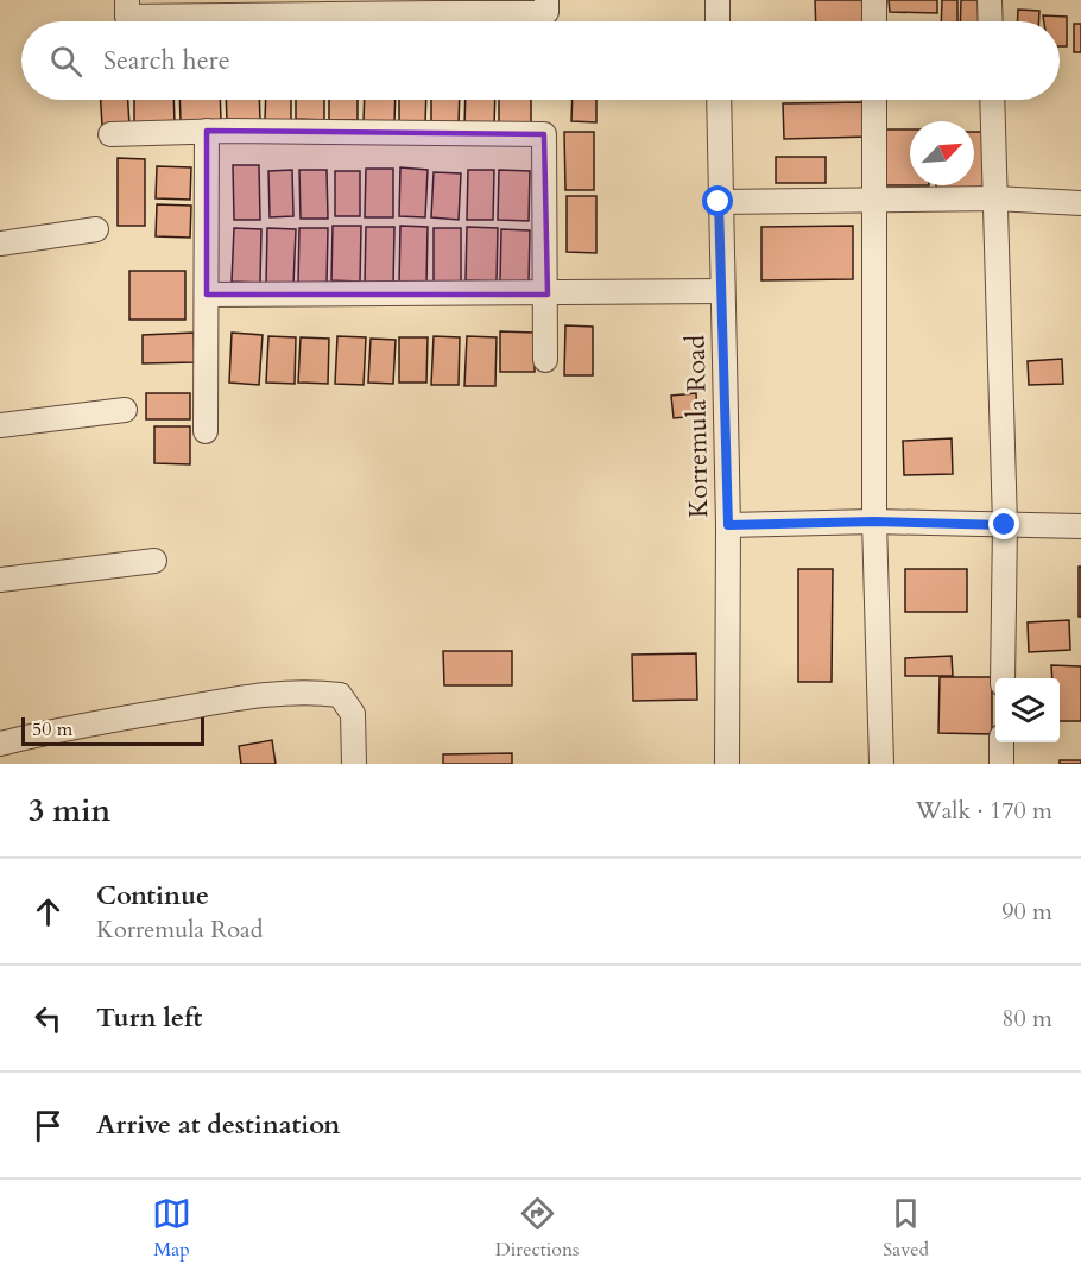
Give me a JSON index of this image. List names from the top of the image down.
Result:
{
  "streets": {
    "street": ["Korremula Road"]
  },
  "scale_bar": "50 m",
  "north": "top right",
  "page": {
    "search": "Search here",
    "scale": "50 m",
    "heading": ["3 min", "Walk · 170 m"],
    "list": [
      ["Continue", "Korremula Road", "90 m"],
      ["Turn left", "80 m"],
      "Arrive at destination"
    ],
    "nav": ["Map", "Directions", "Saved"]
  }
}
